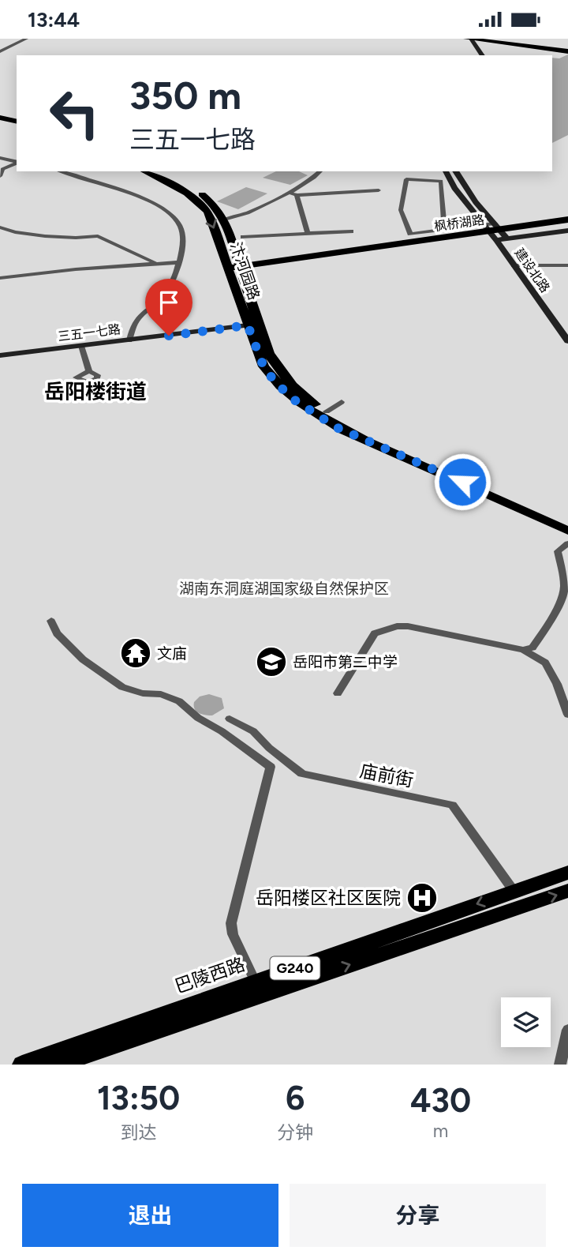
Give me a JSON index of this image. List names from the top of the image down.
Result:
{
  "streets": {
    "main road": [
      "枫桥湖路",
      "建设北路",
      "汴河园路",
      "三五一七路",
      "G240",
      "巴陵西路"
    ],
    "street": ["庙前街"]
  },
  "crossings": [
    ["枫桥湖路", "汴河园路"],
    ["汴河园路", "三五一七路"],
    ["庙前街", "巴陵西路"]
  ],
  "districts": ["岳阳楼街道"],
  "parks": ["湖南东洞庭湖国家级自然保护区"],
  "places": {
    "temple": ["文庙"],
    "school or university": ["岳阳市第二中学"],
    "hospital": ["岳阳楼区社区医院"]
  },
  "page": {
    "status": "13:44",
    "turn": ["350 m", "三五一七路"],
    "eta": [
      "13:50",
      "到达",
      "6",
      "分钟",
      "430",
      "m"
    ],
    "buttons": ["退出", "分享"]
  }
}
